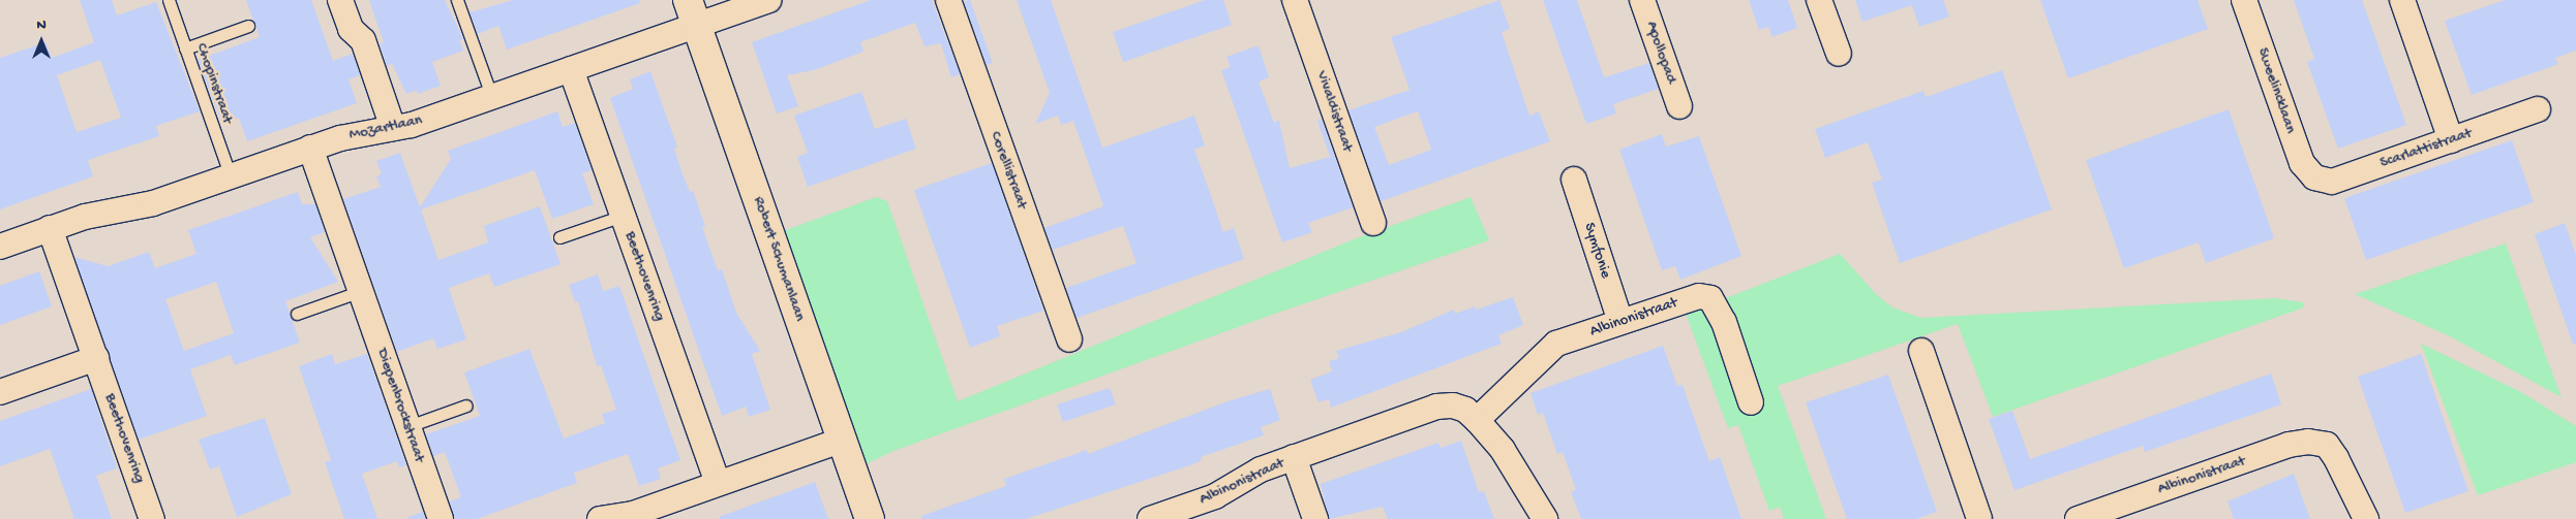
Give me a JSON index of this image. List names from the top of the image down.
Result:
{
  "streets": {
    "street": [
      "Apollopad",
      "Sweelincklaan",
      "Vivaldistraat",
      "Mozartlaan",
      "Scarlattistraat",
      "Corellistraat",
      "Symfonie",
      "Robert Schumanlaan",
      "Beethovenring",
      "Albinonistraat",
      "Diepenbrockstraat"
    ],
    "lane": ["Chopinstraat"]
  },
  "crossings": [
    ["Chopinstraat", "Mozartlaan"],
    ["Sweelincklaan", "Scarlattistraat"],
    ["Mozartlaan", "Robert Schumanlaan"],
    ["Mozartlaan", "Beethovenring"],
    ["Mozartlaan", "Diepenbrockstraat"],
    ["Symfonie", "Albinonistraat"]
  ],
  "north": "top"
}
